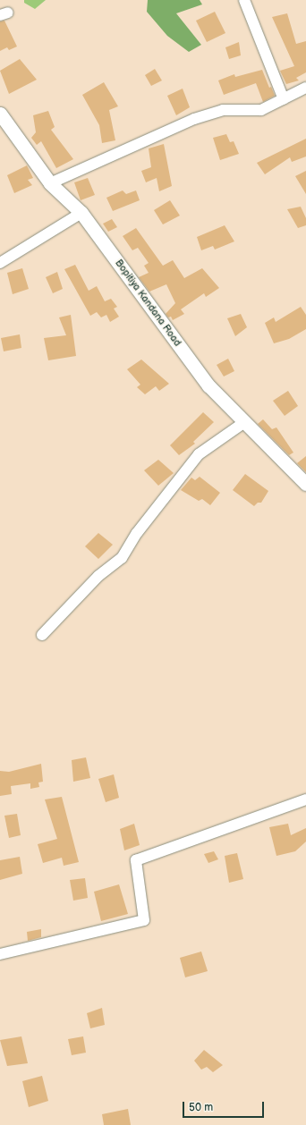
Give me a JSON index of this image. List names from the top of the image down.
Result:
{
  "streets": {
    "main road": ["Bopitiya Kandana Road"]
  },
  "scale_bar": "50 m"
}
